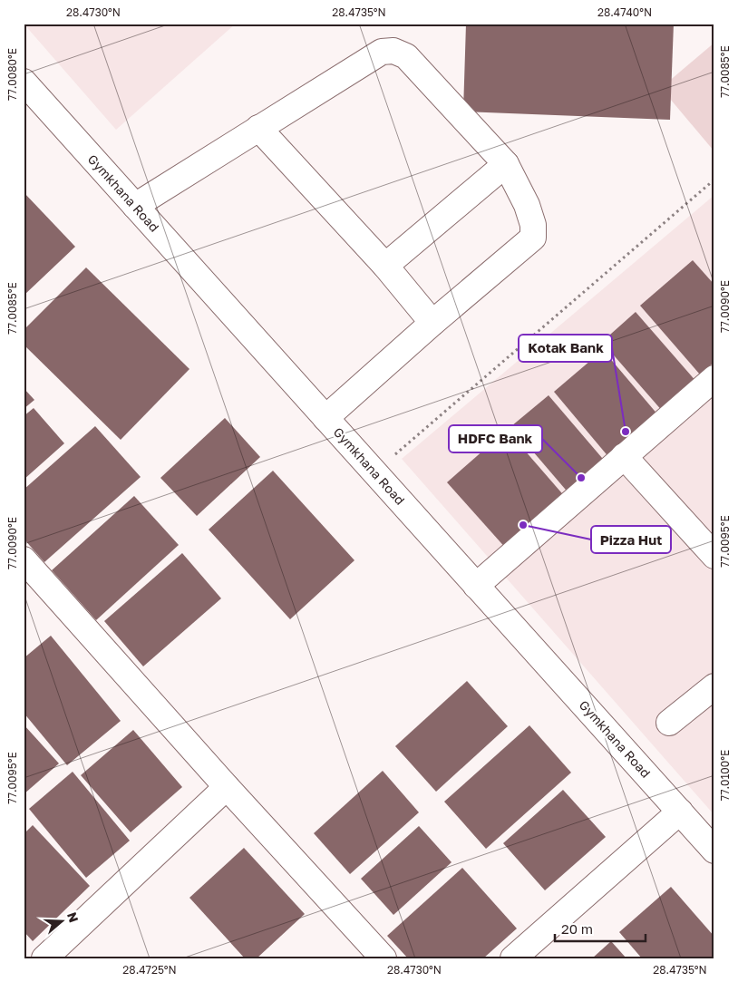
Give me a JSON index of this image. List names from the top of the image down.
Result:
{
  "streets": {
    "street": ["Gymkhana Road"]
  },
  "places": ["Kotak Bank", "HDFC Bank", "Pizza Hut"],
  "scale_bar": "20 m",
  "north": "right",
  "coordinates": [
    "28.4730°N",
    "28.4735°N",
    "28.4740°N",
    "77.0085°E",
    "77.0080°E",
    "77.0090°E",
    "77.0095°E",
    "77.0100°E",
    "28.4725°N"
  ]
}
